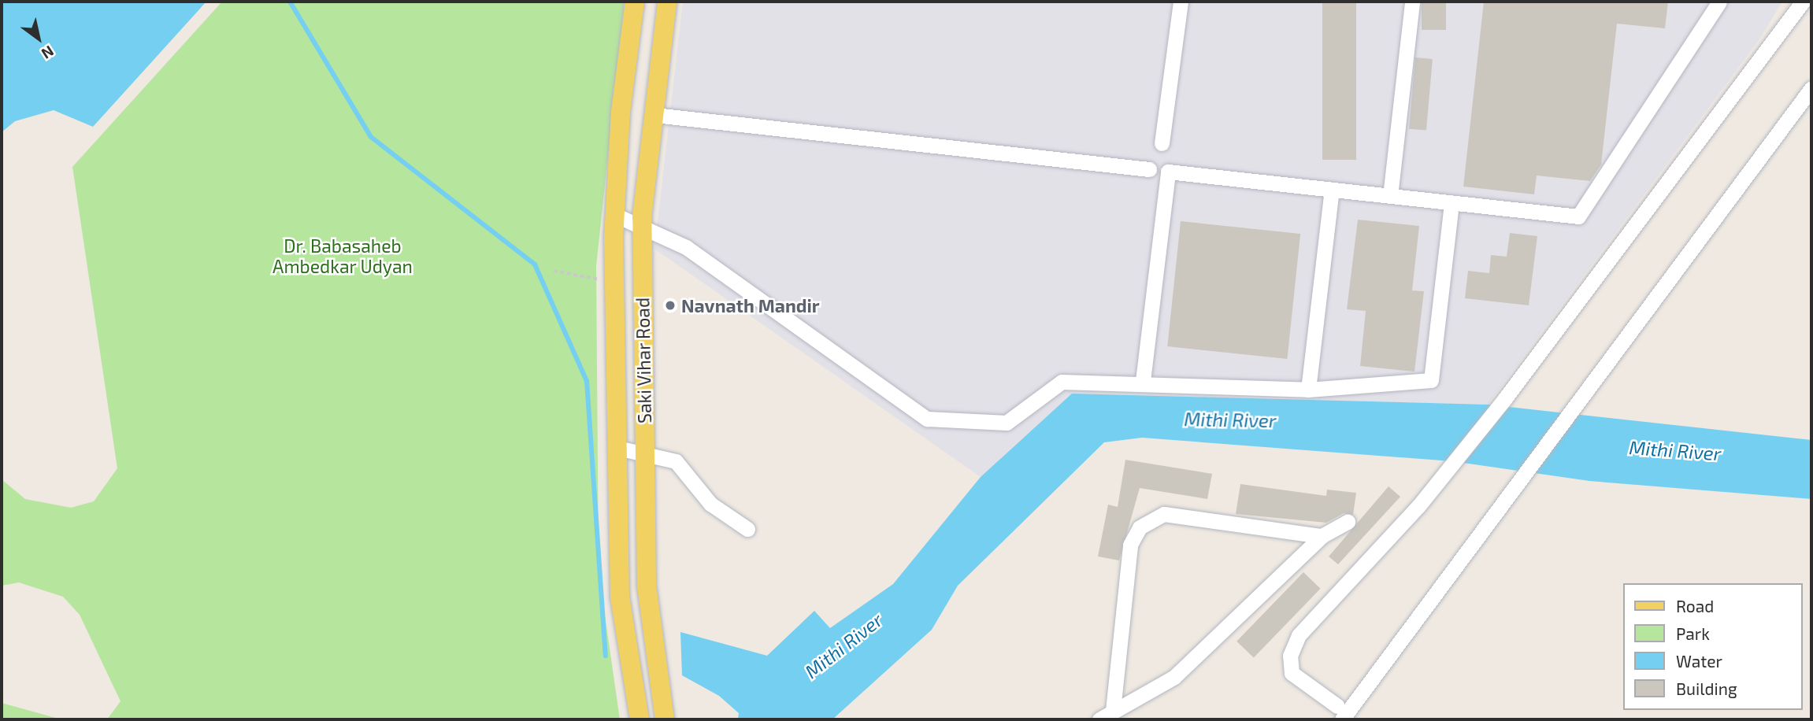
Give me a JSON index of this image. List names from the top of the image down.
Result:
{
  "streets": {
    "main road": ["Saki Vihar Road"]
  },
  "water": ["Mithi River"],
  "parks": ["Dr. Babasaheb Ambedkar Udyan"],
  "places": ["Navnath Mandir"],
  "legend": [
    "Road",
    "Park",
    "Water",
    "Building"
  ],
  "north": "bottom right"
}
